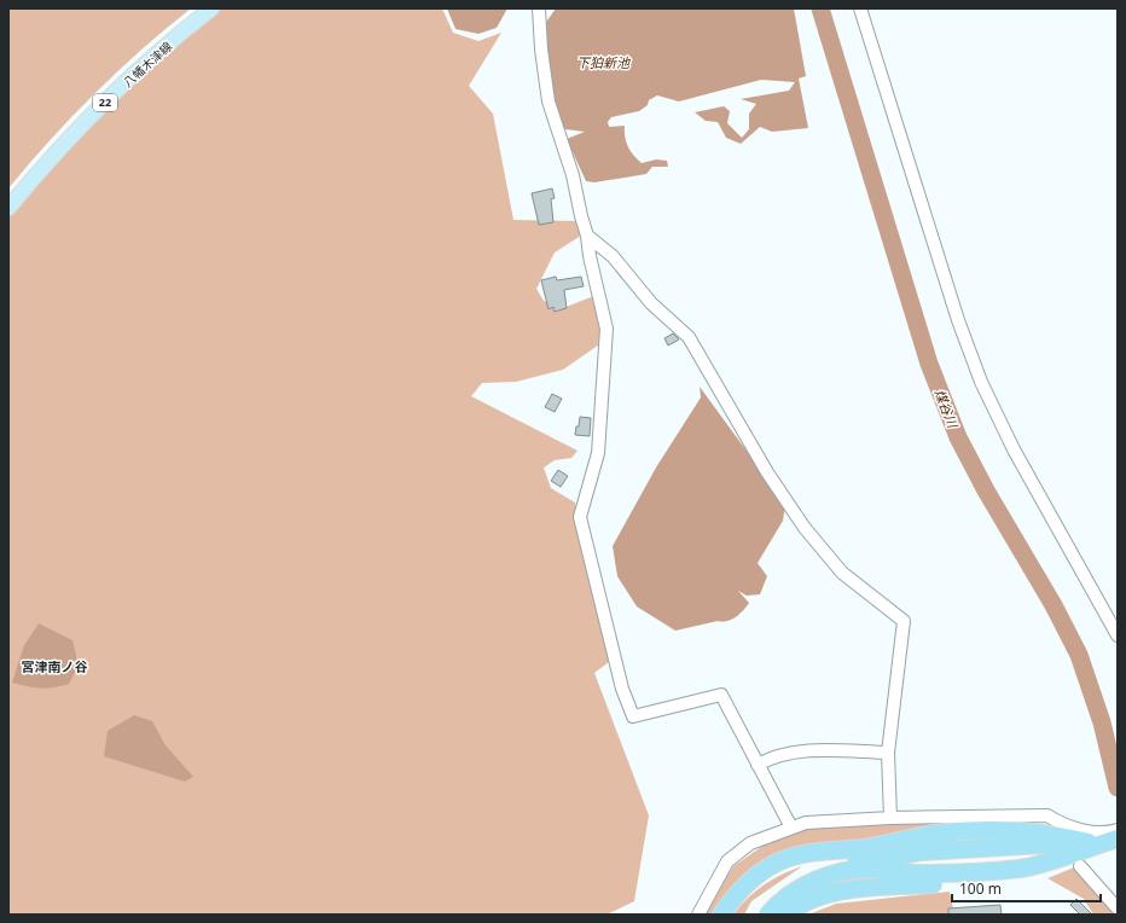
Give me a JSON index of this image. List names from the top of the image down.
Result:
{
  "streets": {
    "main road": ["八幡木津線", "22"]
  },
  "districts": ["宮津南ノ谷"],
  "water": ["下狛新池", "煤谷川"],
  "scale_bar": "100 m"
}
